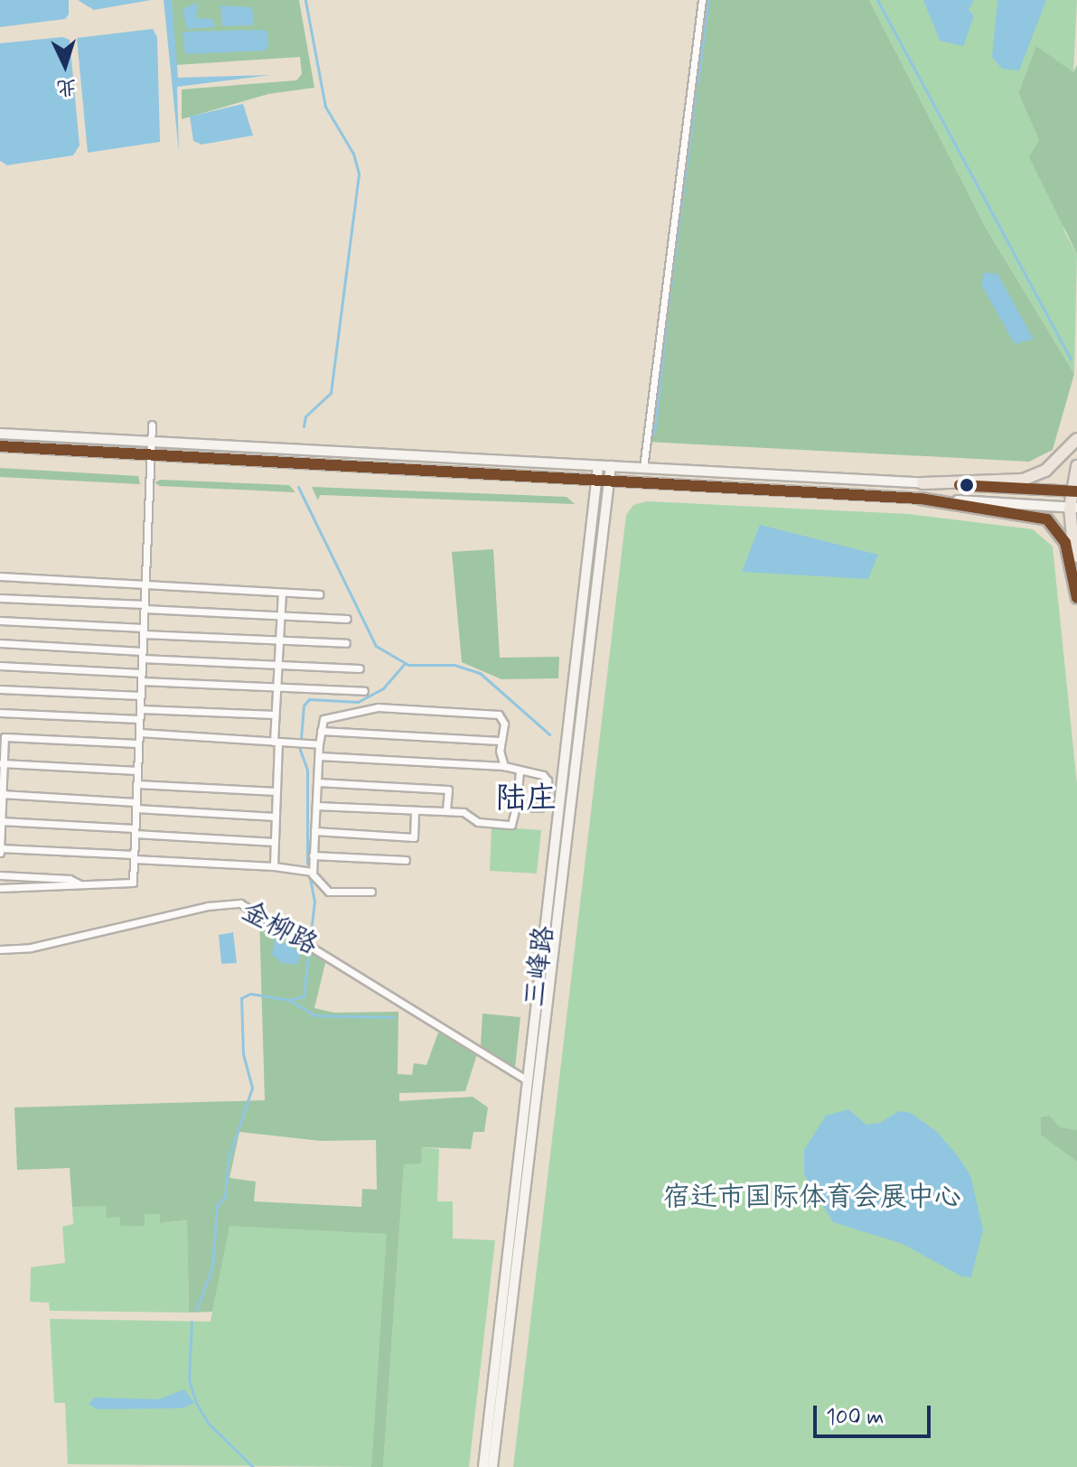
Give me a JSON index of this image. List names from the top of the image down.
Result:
{
  "streets": {
    "main road": ["三峰路"],
    "street": ["金柳路"]
  },
  "crossings": [
    ["金柳路", "三峰路"]
  ],
  "districts": ["陆庄"],
  "parks": ["宿迁市国际体育会展中心"],
  "scale_bar": "100 m",
  "north": "bottom"
}
